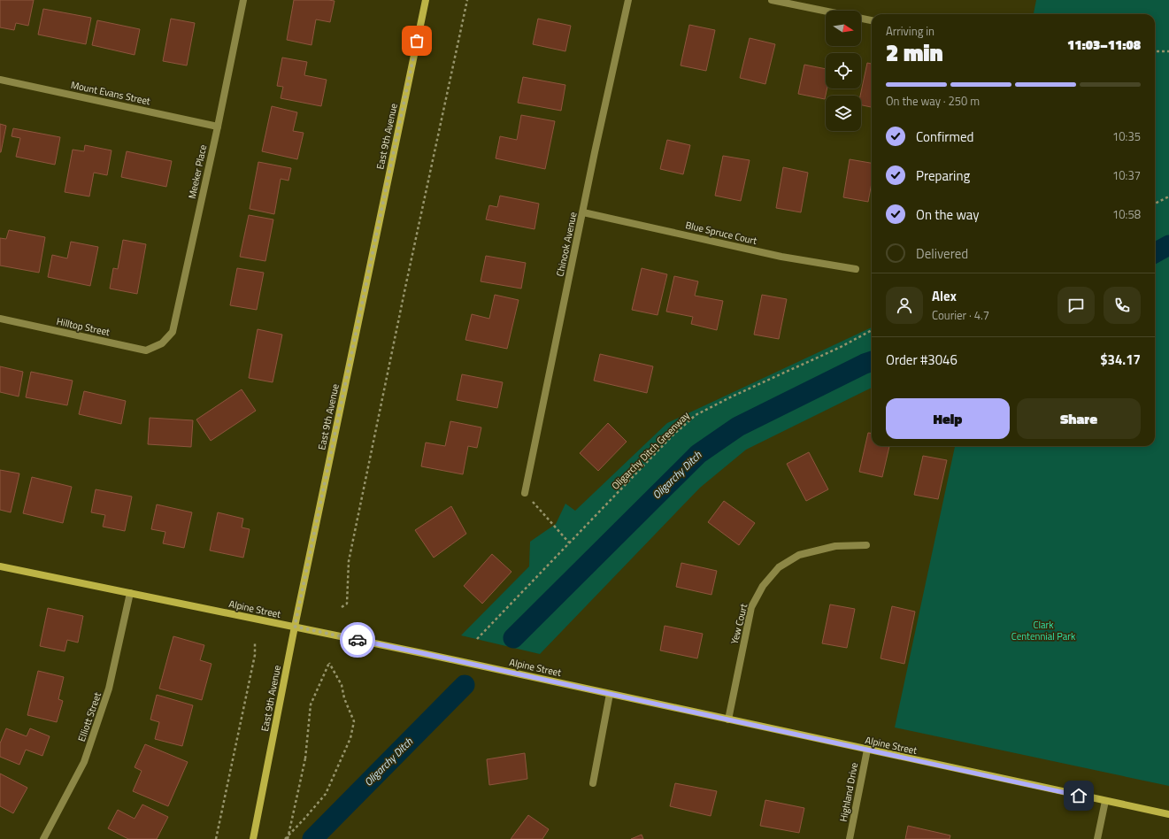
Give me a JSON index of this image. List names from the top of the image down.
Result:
{
  "streets": {
    "street": [
      "Mount Evans Street",
      "East 9th Avenue",
      "Meeker Place",
      "Blue Spruce Court",
      "Chinook Avenue",
      "Hilltop Street",
      "Alpine Street",
      "Yew Court",
      "Elliott Street",
      "Highland Drive"
    ],
    "path": ["Oligarchy Ditch Greenway"]
  },
  "crossings": [
    ["Mount Evans Street", "Meeker Place"],
    ["East 9th Avenue", "Alpine Street"],
    ["Meeker Place", "Hilltop Street"],
    ["Blue Spruce Court", "Chinook Avenue"],
    ["Alpine Street", "Yew Court"],
    ["Alpine Street", "Elliott Street"],
    ["Alpine Street", "Highland Drive"]
  ],
  "water": ["Oligarchy Ditch"],
  "parks": ["Clark Centennial Park"],
  "north": "right",
  "page": {
    "heading": ["2 min", "Arriving in", "11:03–11:08"],
    "panel": [
      "Alex",
      "Courier · 4.7",
      "Order #3046",
      "$34.17"
    ],
    "bar": "On the way · 250 m",
    "list": [
      ["Confirmed", "10:35"],
      ["Preparing", "10:37"],
      ["On the way", "10:58"],
      "Delivered"
    ],
    "buttons": ["Help", "Share"]
  }
}
